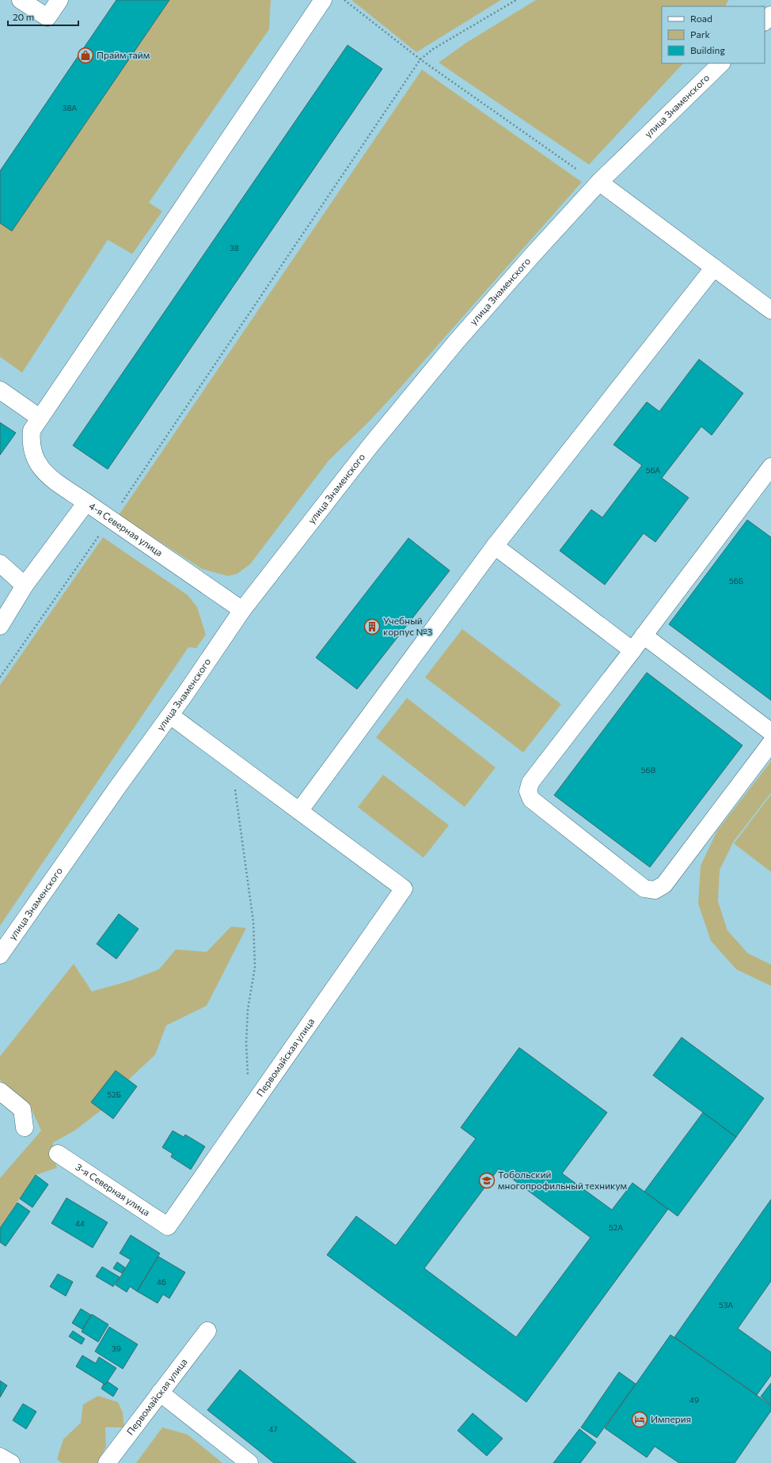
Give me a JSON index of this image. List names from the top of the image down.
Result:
{
  "streets": {
    "street": [
      "улица Знаменского",
      "4-я Северная улица",
      "Первомайская улица",
      "3-я Северная улица"
    ]
  },
  "crossings": [
    ["улица Знаменского", "4-я Северная улица"],
    ["Первомайская улица", "3-я Северная улица"]
  ],
  "places": {
    "shop": ["Прайм тайм"],
    "building": ["Учебный корпус №3"],
    "school or university": ["Тобольский многопрофильный техникум"],
    "hotel": ["Империя"]
  },
  "house_numbers": [
    "38А",
    "38",
    "56А",
    "56Б",
    "56В",
    "52Б",
    "44",
    "52А",
    "46",
    "53А",
    "39",
    "49",
    "47"
  ],
  "legend": ["Road", "Park", "Building"],
  "scale_bar": "20 m"
}
